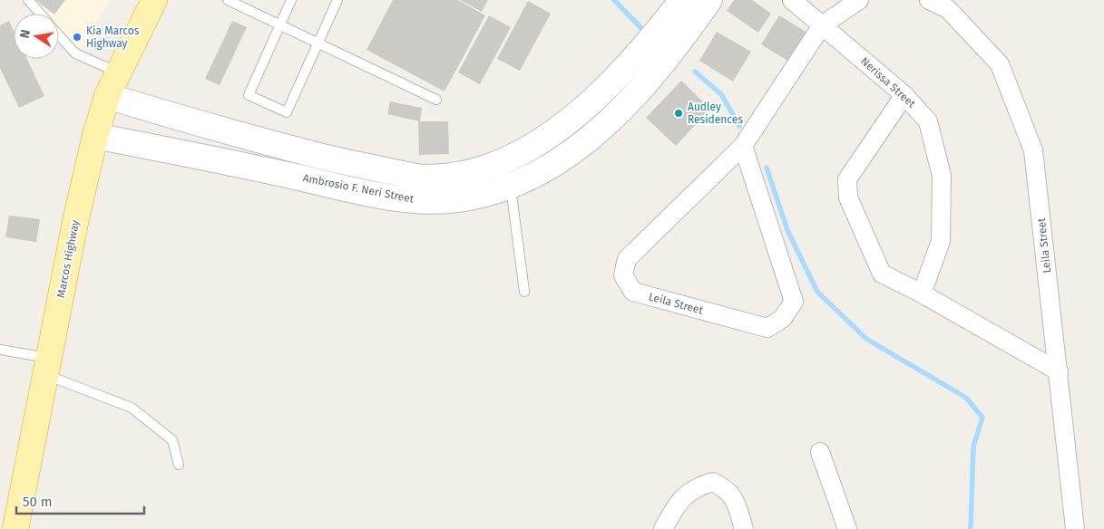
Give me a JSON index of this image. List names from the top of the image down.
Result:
{
  "streets": {
    "main road": ["Marcos Highway"],
    "street": ["Nerissa Street", "Ambrosio F. Neri Street", "Leila Street"]
  },
  "crossings": [
    ["Nerissa Street", "Leila Street"],
    ["Ambrosio F. Neri Street", "Marcos Highway"]
  ],
  "places": ["Kia Marcos Highway", "Audley Residences"],
  "scale_bar": "50 m",
  "north": "left"
}
